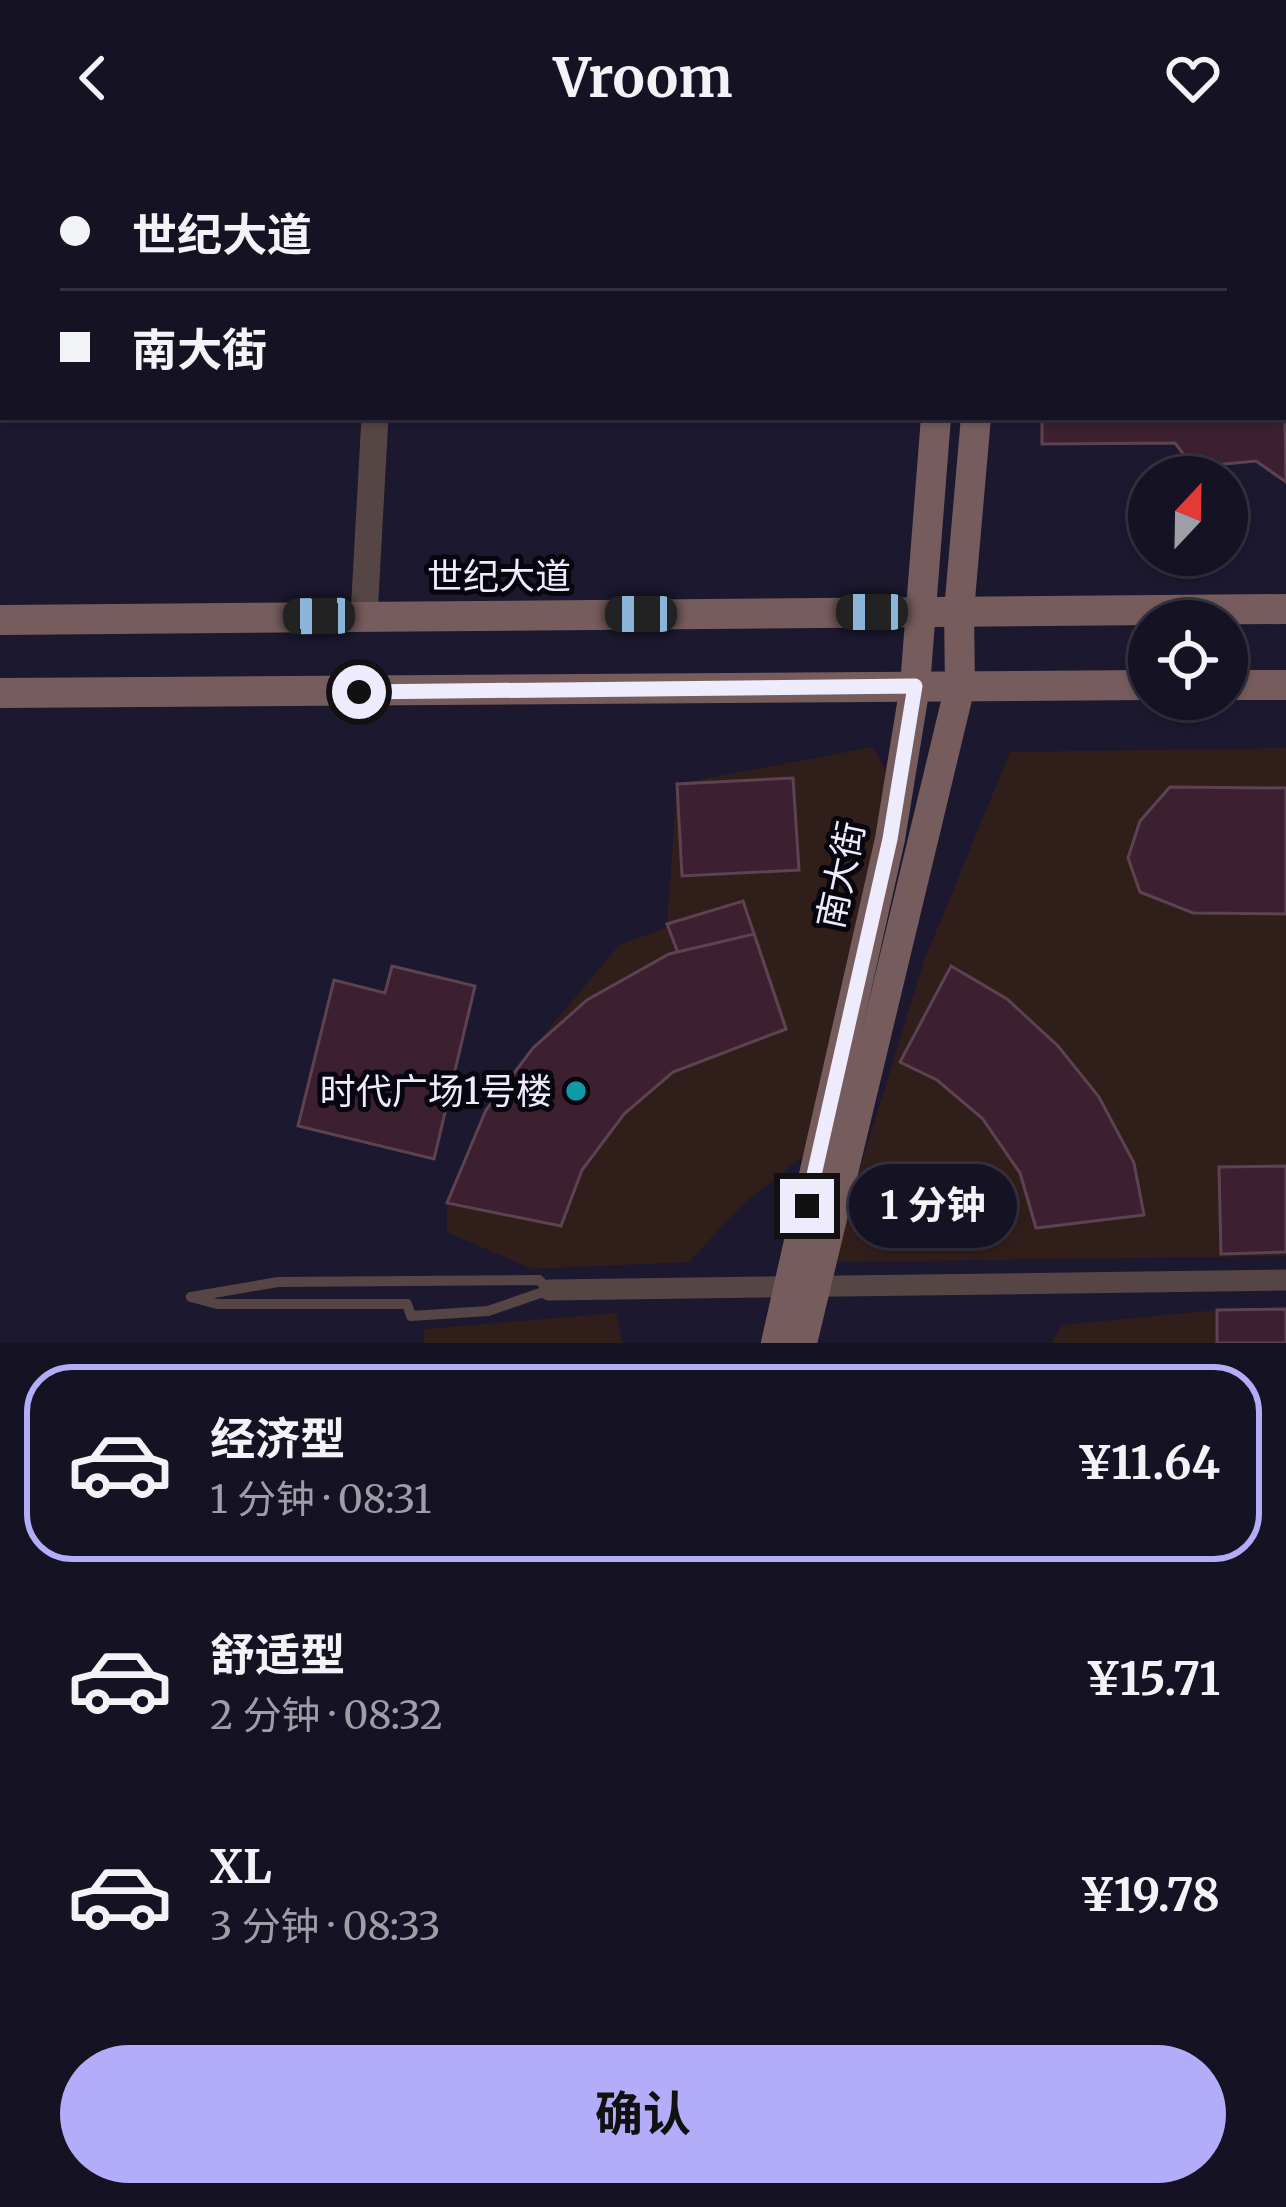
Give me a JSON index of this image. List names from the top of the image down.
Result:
{
  "streets": {
    "main road": ["世纪大道", "南大街"]
  },
  "crossings": [
    ["世纪大道", "南大街"]
  ],
  "places": ["时代广场1号楼"],
  "north": "top",
  "page": {
    "header": "Vroom",
    "banner": ["世纪大道", "南大街"],
    "bubble": "1 分钟",
    "list": [
      {
        "name": "经济型",
        "note": "1 分钟 · 08:31",
        "value": "¥11.64"
      },
      {
        "name": "舒适型",
        "note": "2 分钟 · 08:32",
        "value": "¥15.71"
      },
      {
        "name": "XL",
        "note": "3 分钟 · 08:33",
        "value": "¥19.78"
      }
    ],
    "buttons": "确认"
  }
}
